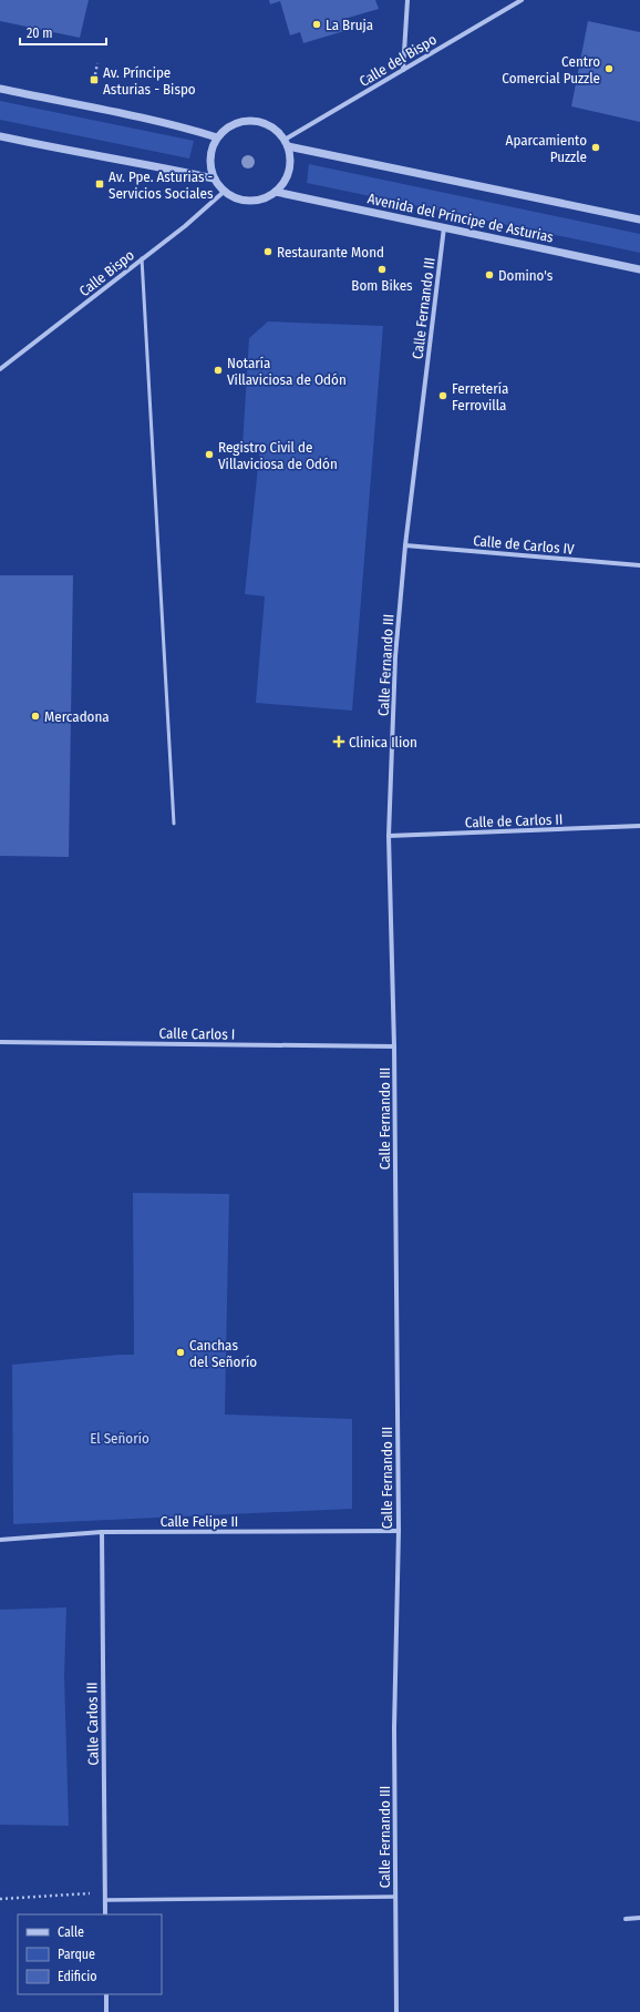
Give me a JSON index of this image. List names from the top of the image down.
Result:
{
  "streets": {
    "street": [
      "Calle del Bispo",
      "Avenida del Príncipe de Asturias",
      "Calle Bispo",
      "Calle Fernando III",
      "Calle de Carlos IV",
      "Calle de Carlos II",
      "Calle Carlos I",
      "Calle Felipe II",
      "Calle Carlos III"
    ]
  },
  "crossings": [
    ["Calle del Bispo", "Avenida del Príncipe de Asturias"],
    ["Calle del Bispo", "Calle Bispo"],
    ["Avenida del Príncipe de Asturias", "Calle Bispo"],
    ["Avenida del Príncipe de Asturias", "Calle Fernando III"],
    ["Calle Fernando III", "Calle de Carlos IV"],
    ["Calle Fernando III", "Calle de Carlos II"],
    ["Calle Fernando III", "Calle Carlos I"],
    ["Calle Fernando III", "Calle Felipe II"],
    ["Calle Felipe II", "Calle Carlos III"]
  ],
  "parks": ["El Señorío"],
  "places": {
    "other": [
      "La Bruja",
      "Centro Comercial Puzzle",
      "Aparcamiento Puzzle",
      "Restaurante Mond",
      "Bom Bikes",
      "Domino's",
      "Notaría Villaviciosa de Odón",
      "Ferretería Ferrovilla",
      "Registro Civil de Villaviciosa de Odón",
      "Mercadona",
      "Canchas del Señorío"
    ],
    "transit": ["Av. Príncipe Asturias - Bispo", "Av. Ppe. Asturias - Servicios Sociales"],
    "health": ["Clinica Ilion"]
  },
  "legend": ["Calle", "Parque", "Edificio"],
  "scale_bar": "20 m"
}
